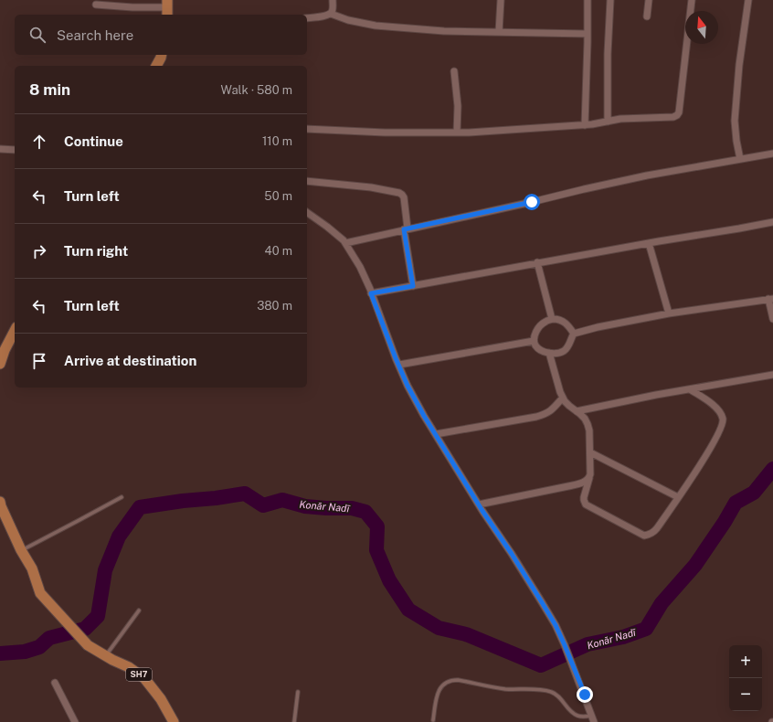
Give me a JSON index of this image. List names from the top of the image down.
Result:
{
  "streets": {
    "main road": ["SH7"]
  },
  "water": ["Konār Nadī"],
  "north": "top",
  "page": {
    "search": "Search here",
    "heading": ["8 min", "Walk · 580 m"],
    "list": [
      ["Continue", "110 m"],
      ["Turn left", "50 m"],
      ["Turn right", "40 m"],
      ["Turn left", "380 m"],
      "Arrive at destination"
    ],
    "map_buttons": ["+", "−"]
  }
}
